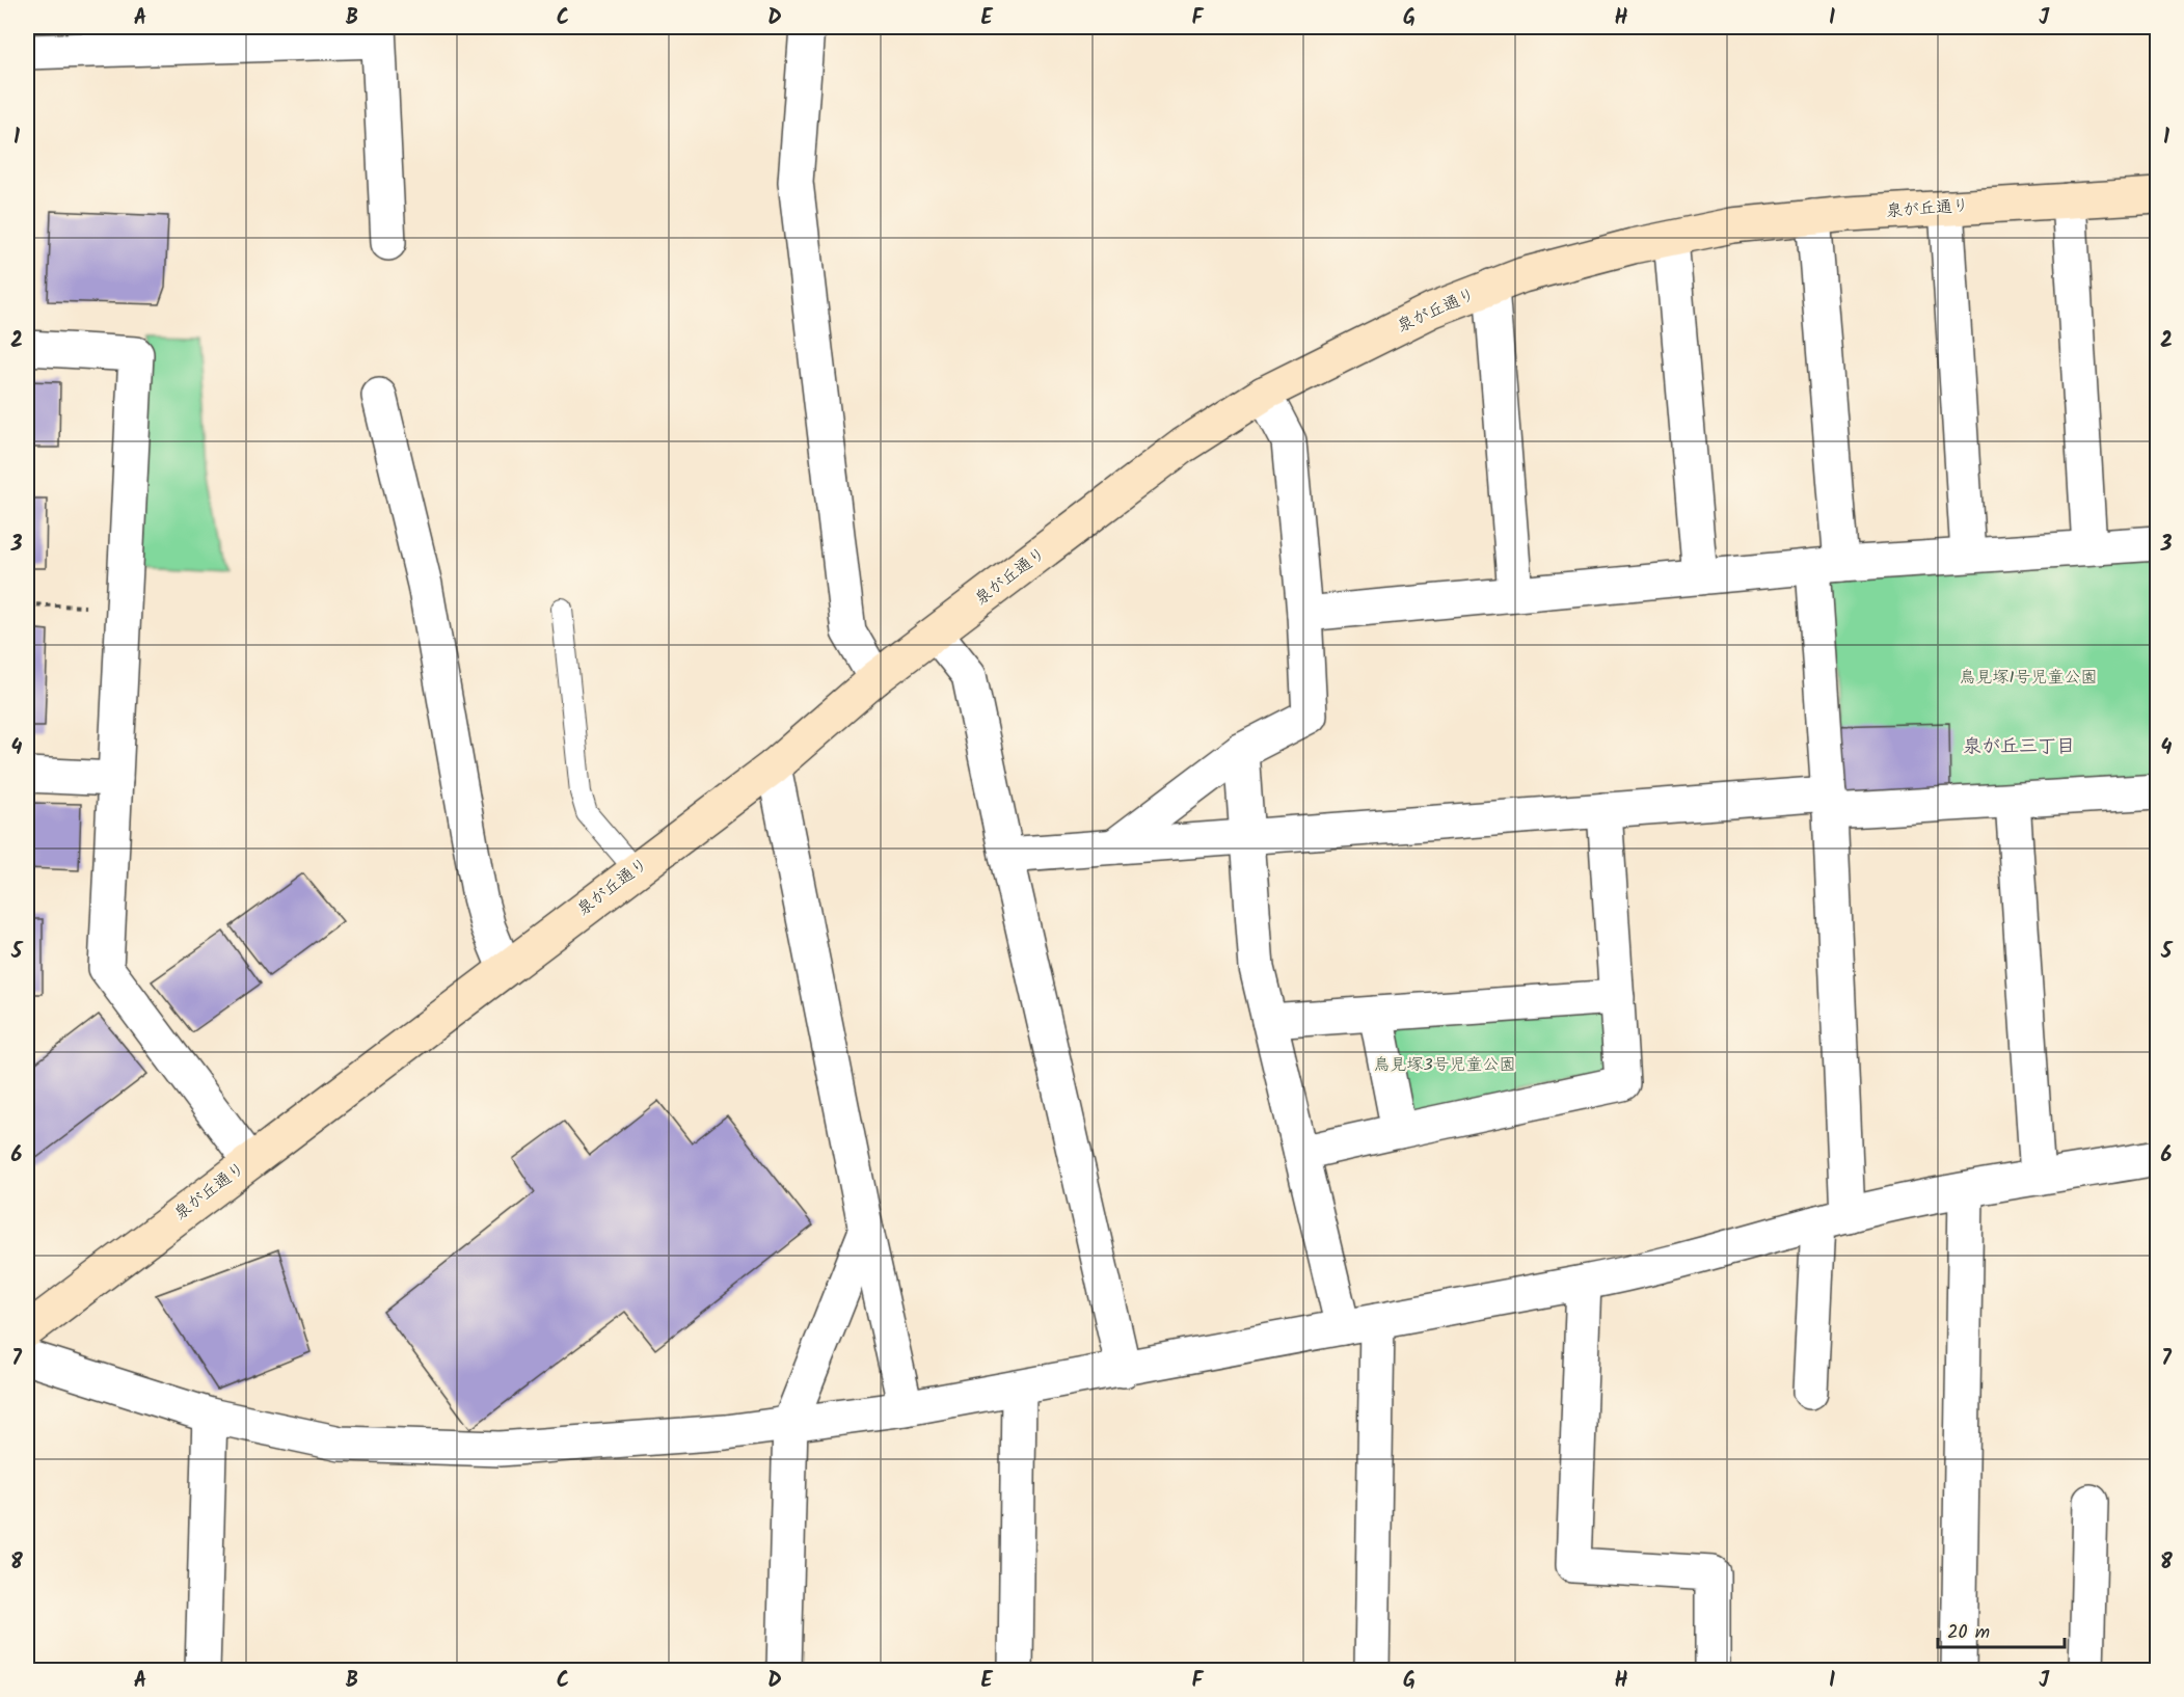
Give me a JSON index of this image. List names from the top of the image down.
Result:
{
  "streets": {
    "street": ["泉が丘通り"]
  },
  "districts": ["泉が丘三丁目"],
  "parks": ["鳥見塚1号児童公園", "鳥見塚3号児童公園"],
  "scale_bar": "20 m",
  "grid": {
    "columns": [
      "A",
      "B",
      "C",
      "D",
      "E",
      "F",
      "G",
      "H",
      "I",
      "J"
    ],
    "rows": [
      "1",
      "2",
      "3",
      "4",
      "5",
      "6",
      "7",
      "8"
    ]
  }
}
